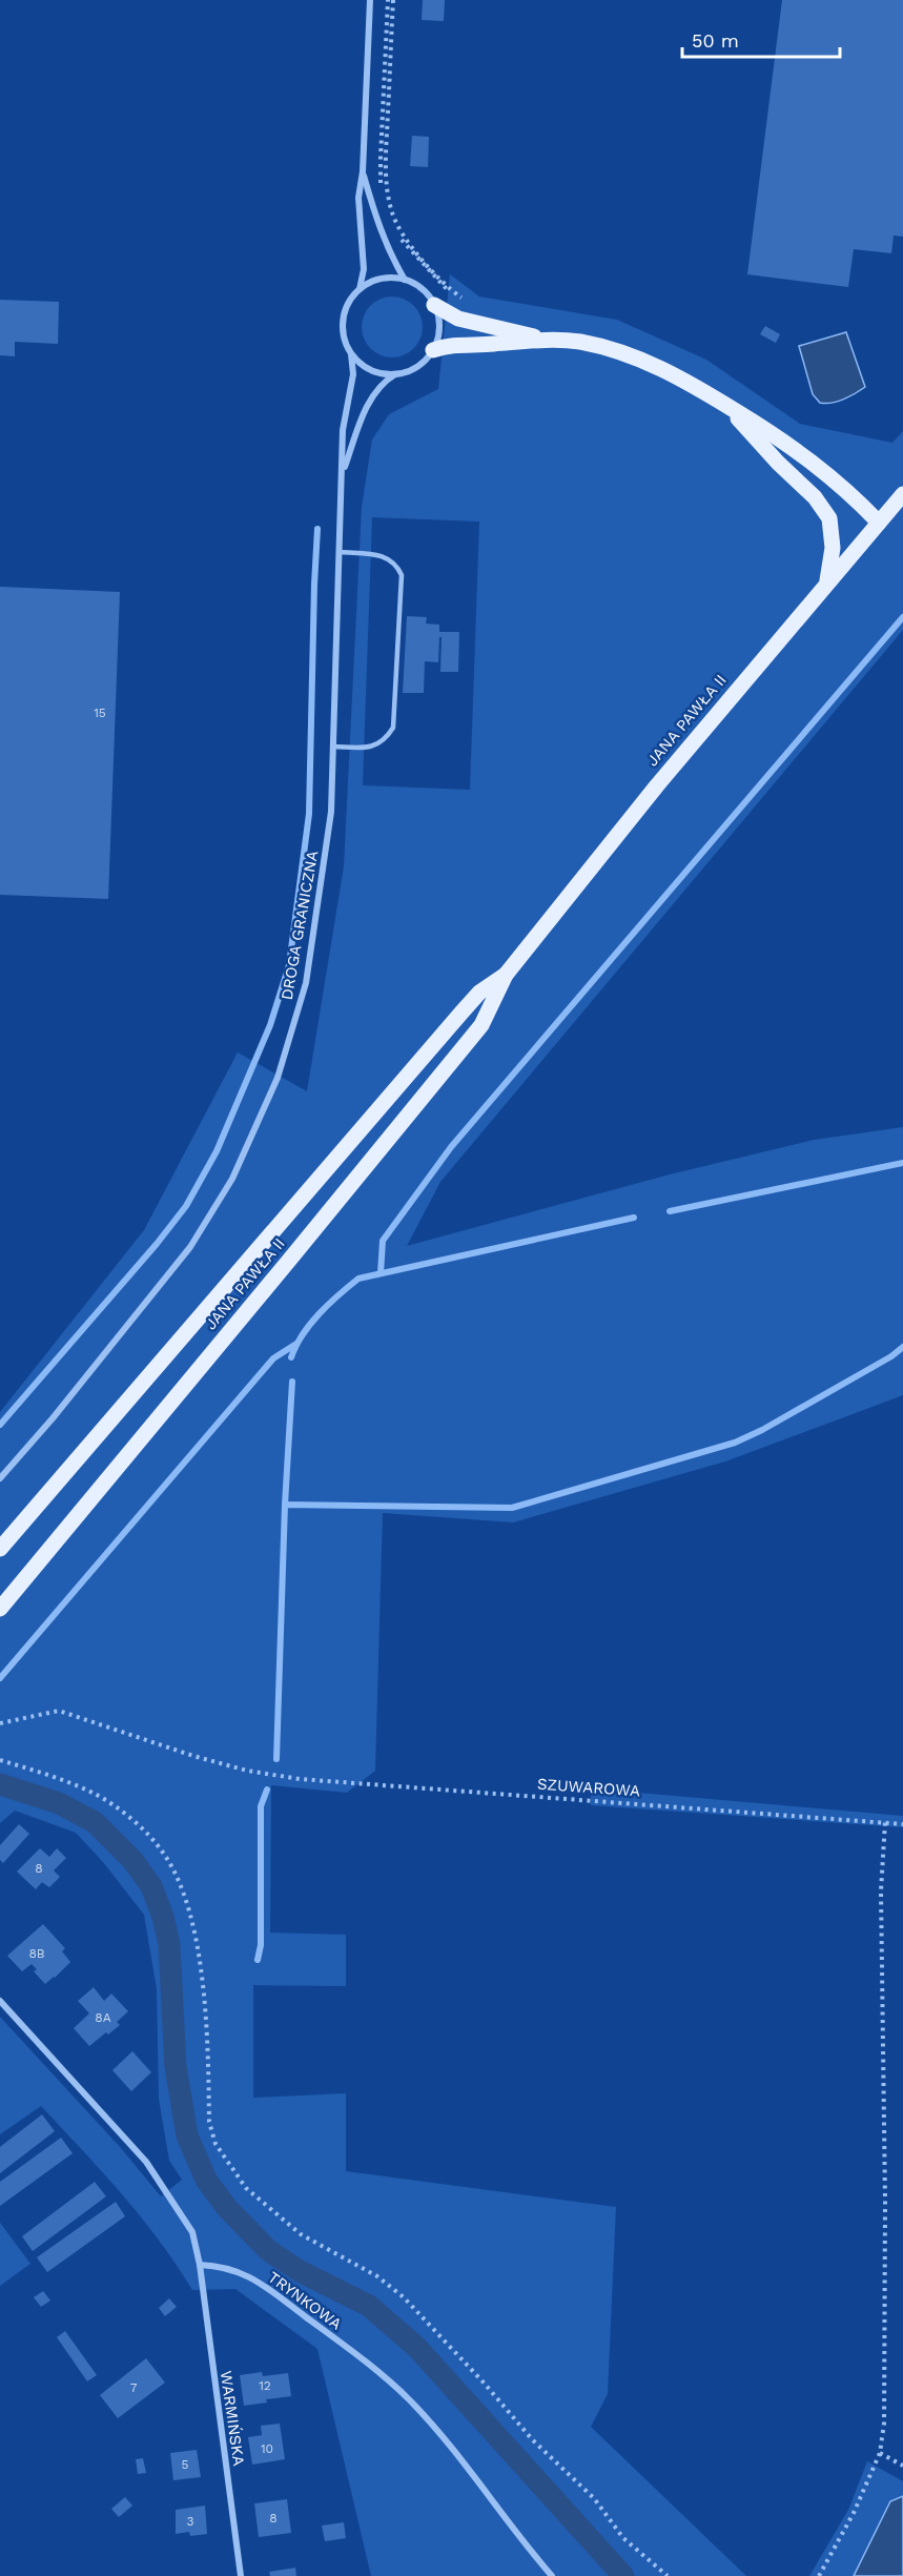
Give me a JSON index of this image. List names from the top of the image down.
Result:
{
  "streets": {
    "main road": ["JANA PAWŁA II"],
    "street": ["DROGA GRANICZNA", "TRYNKOWA", "WARMIŃSKA"],
    "path": ["SZUWAROWA"]
  },
  "crossings": [
    ["TRYNKOWA", "WARMIŃSKA"]
  ],
  "house_numbers": [
    "15",
    "8",
    "8B",
    "8A",
    "12",
    "7",
    "10",
    "5",
    "8",
    "3"
  ],
  "scale_bar": "50 m"
}
